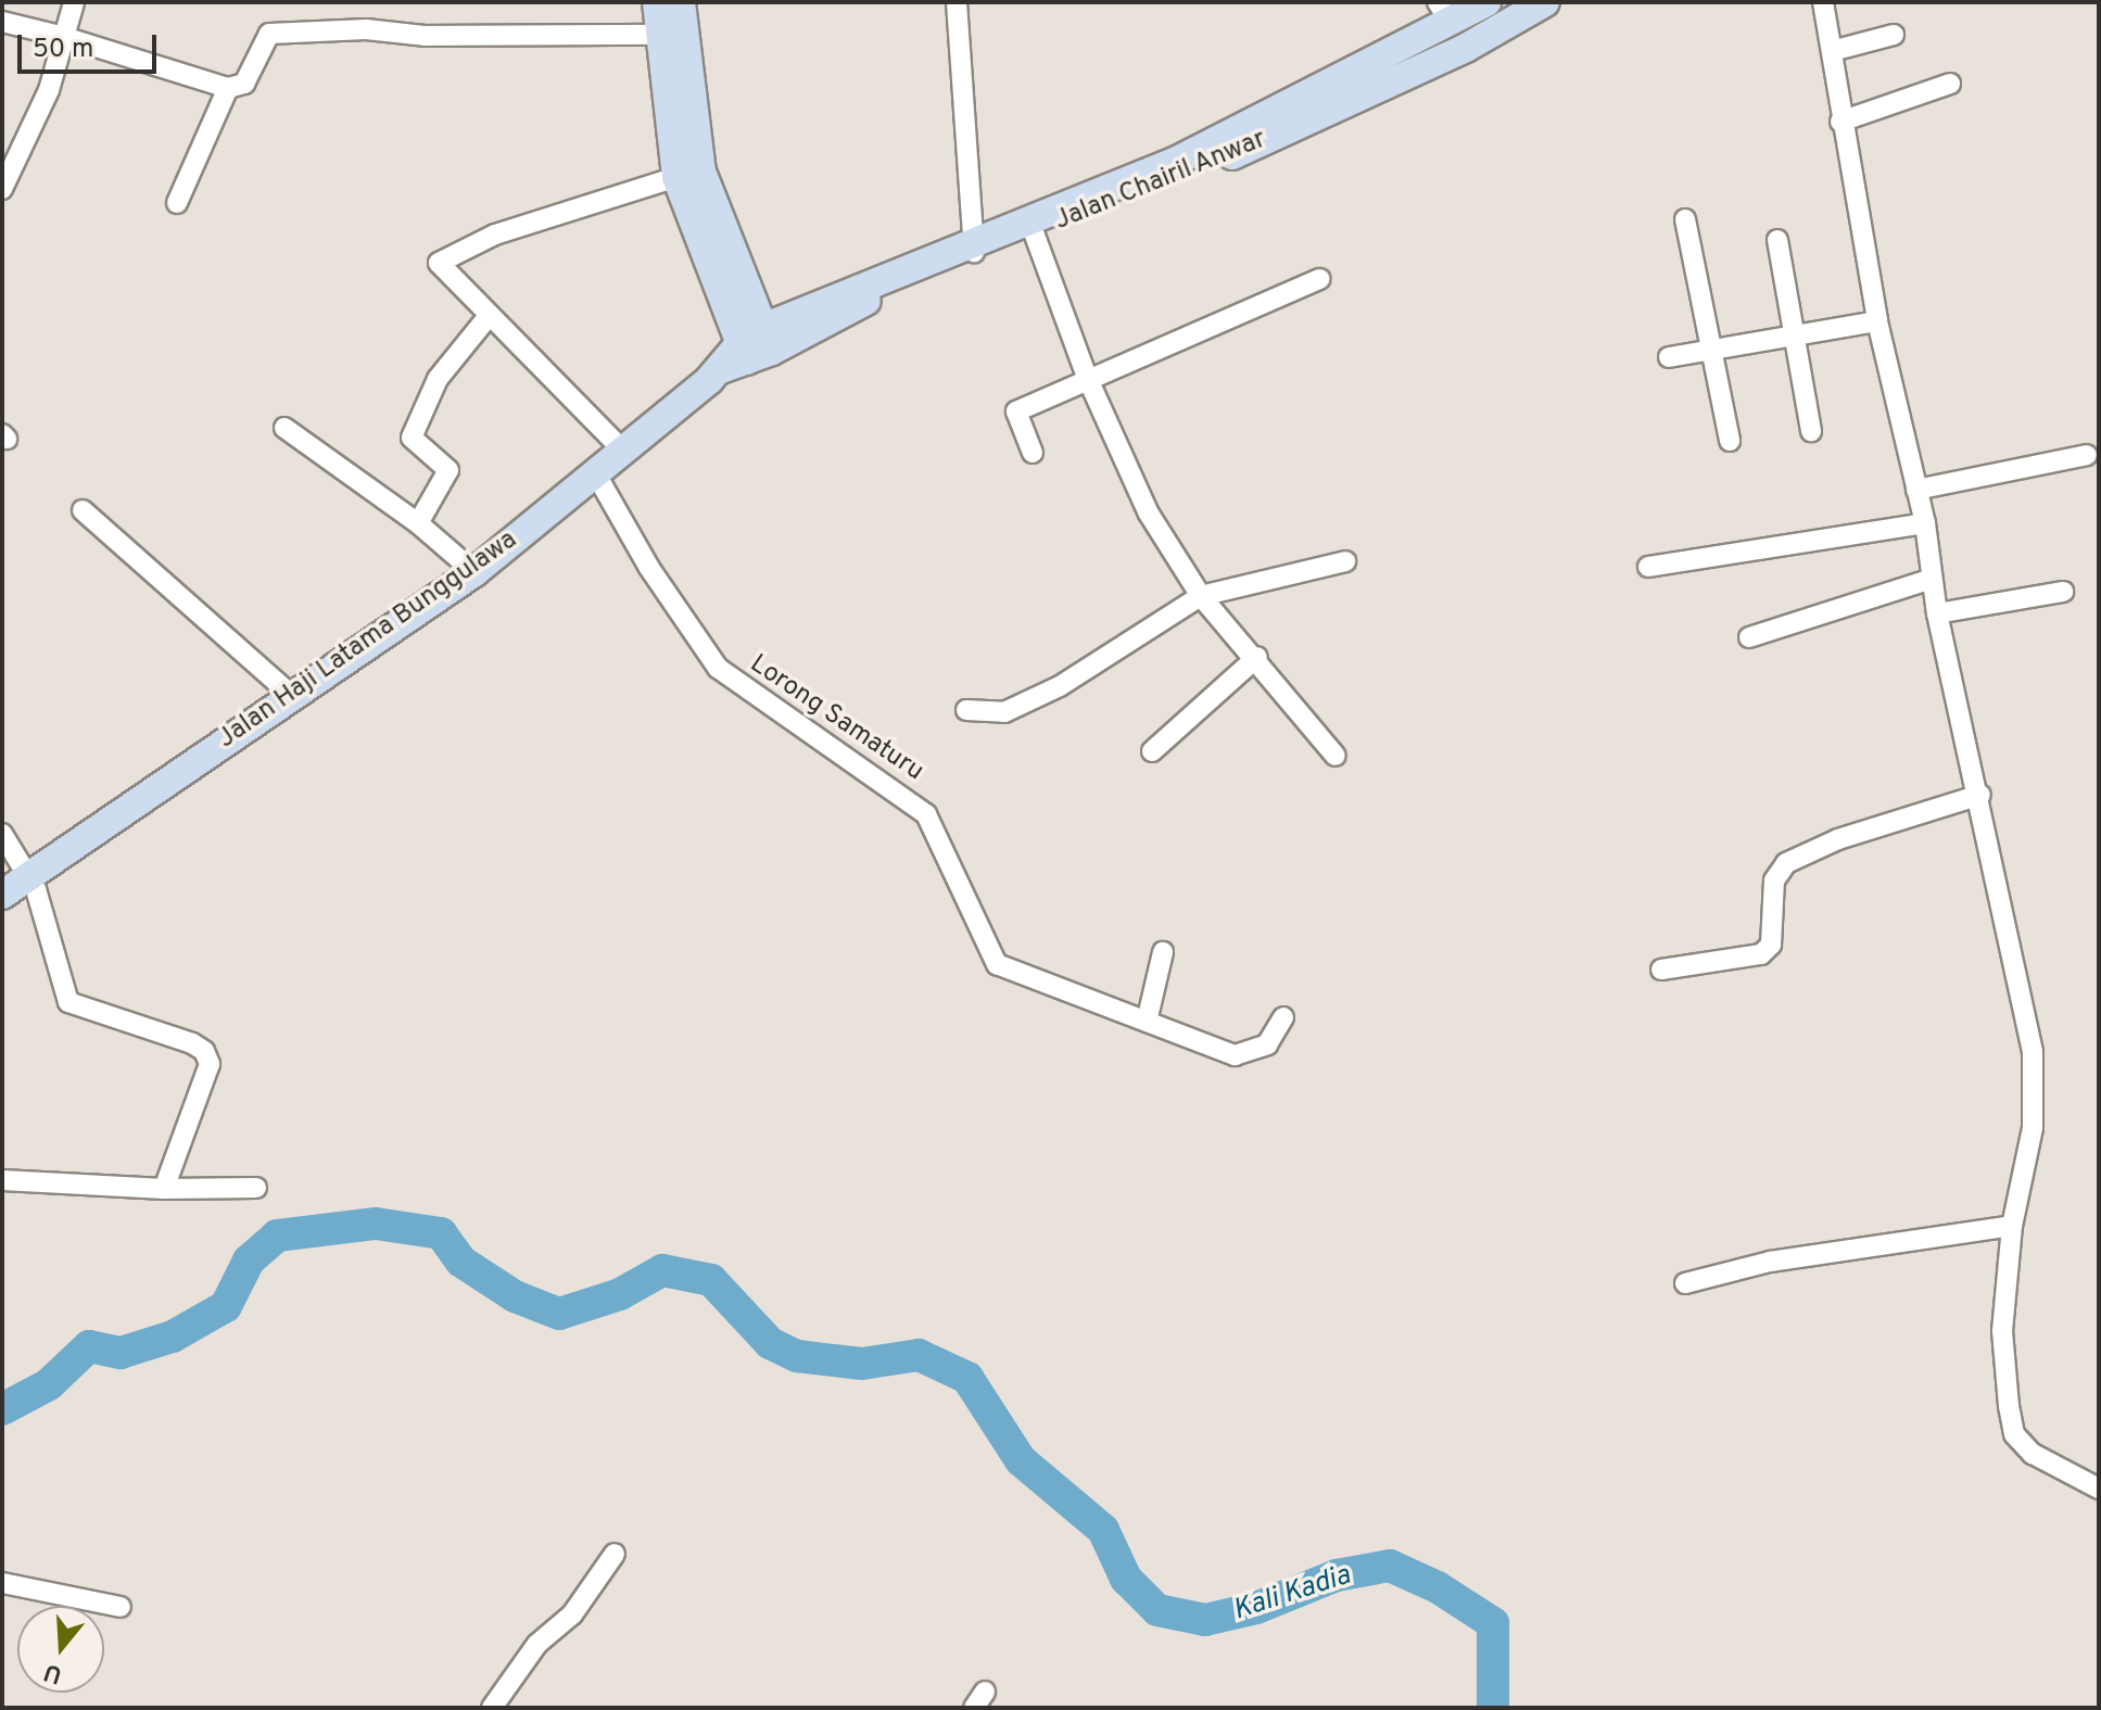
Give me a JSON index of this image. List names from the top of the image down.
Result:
{
  "streets": {
    "main road": ["Jalan Chairil Anwar", "Jalan Haji Latama Bunggulawa"],
    "street": ["Lorong Samaturu"]
  },
  "crossings": [
    ["Jalan Chairil Anwar", "Jalan Haji Latama Bunggulawa"],
    ["Jalan Haji Latama Bunggulawa", "Lorong Samaturu"]
  ],
  "water": ["Kali Kadia"],
  "scale_bar": "50 m",
  "north": "bottom"
}
